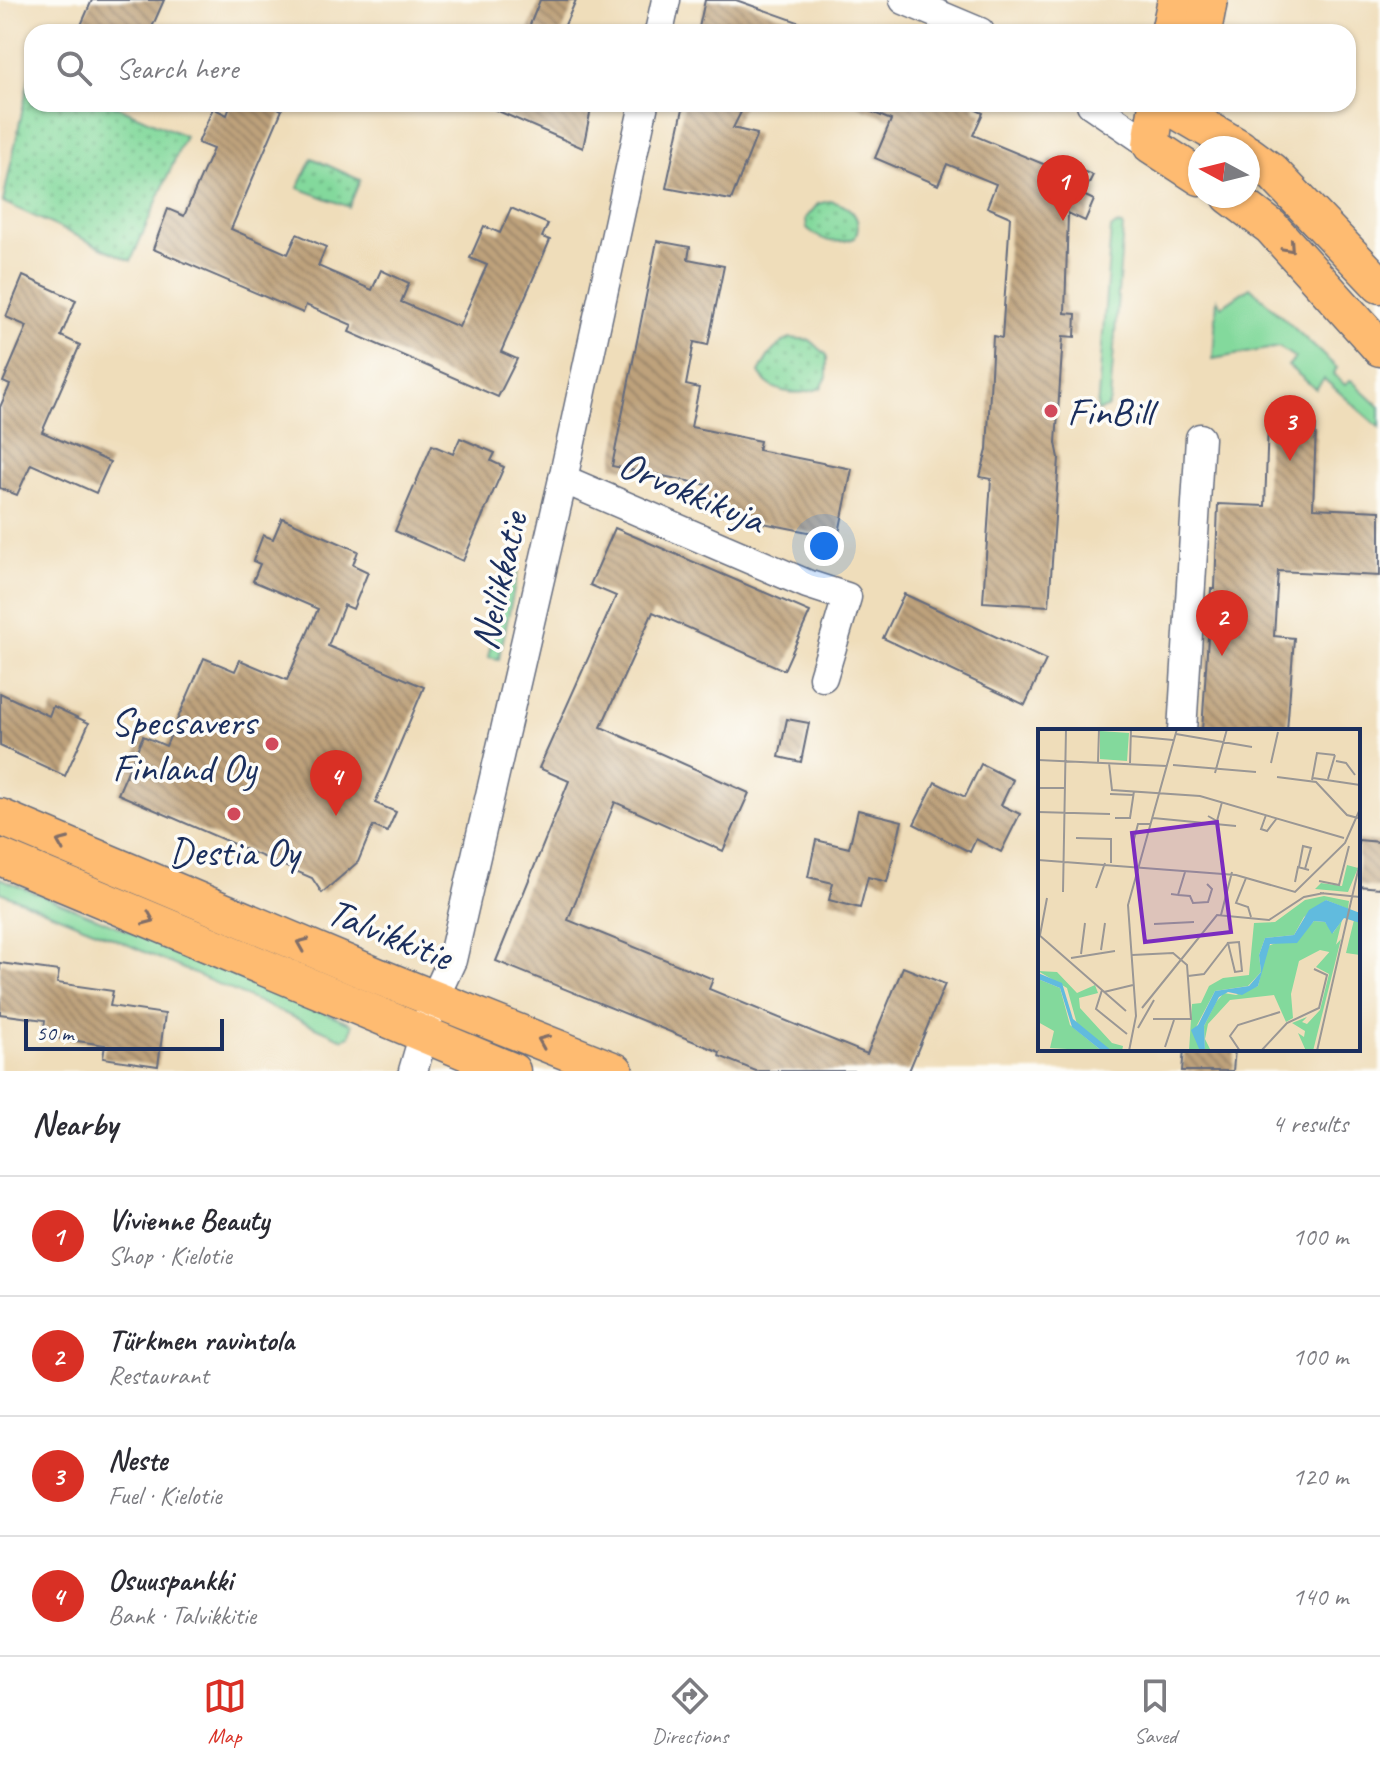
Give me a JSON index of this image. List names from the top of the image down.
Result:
{
  "streets": {
    "main road": ["Talvikkitie"],
    "street": ["Orvokkikuja", "Neilikkatie"]
  },
  "crossings": [
    ["Orvokkikuja", "Neilikkatie"],
    ["Neilikkatie", "Talvikkitie"]
  ],
  "places": ["FinBill", "Specsavers Finland Oy", "Destia Oy"],
  "scale_bar": "50 m",
  "north": "left",
  "page": {
    "search": "Search here",
    "pins": [
      "1",
      "3",
      "2",
      "4"
    ],
    "scale": "50 m",
    "heading": ["Nearby", "4 results"],
    "list": [
      {
        "mark": "1",
        "name": "Vivienne Beauty",
        "note": "Shop · Kielotie",
        "value": "100 m"
      },
      {
        "mark": "2",
        "name": "Türkmen ravintola",
        "note": "Restaurant",
        "value": "100 m"
      },
      {
        "mark": "3",
        "name": "Neste",
        "note": "Fuel · Kielotie",
        "value": "120 m"
      },
      {
        "mark": "4",
        "name": "Osuuspankki",
        "note": "Bank · Talvikkitie",
        "value": "140 m"
      }
    ],
    "nav": ["Map", "Directions", "Saved"]
  }
}
